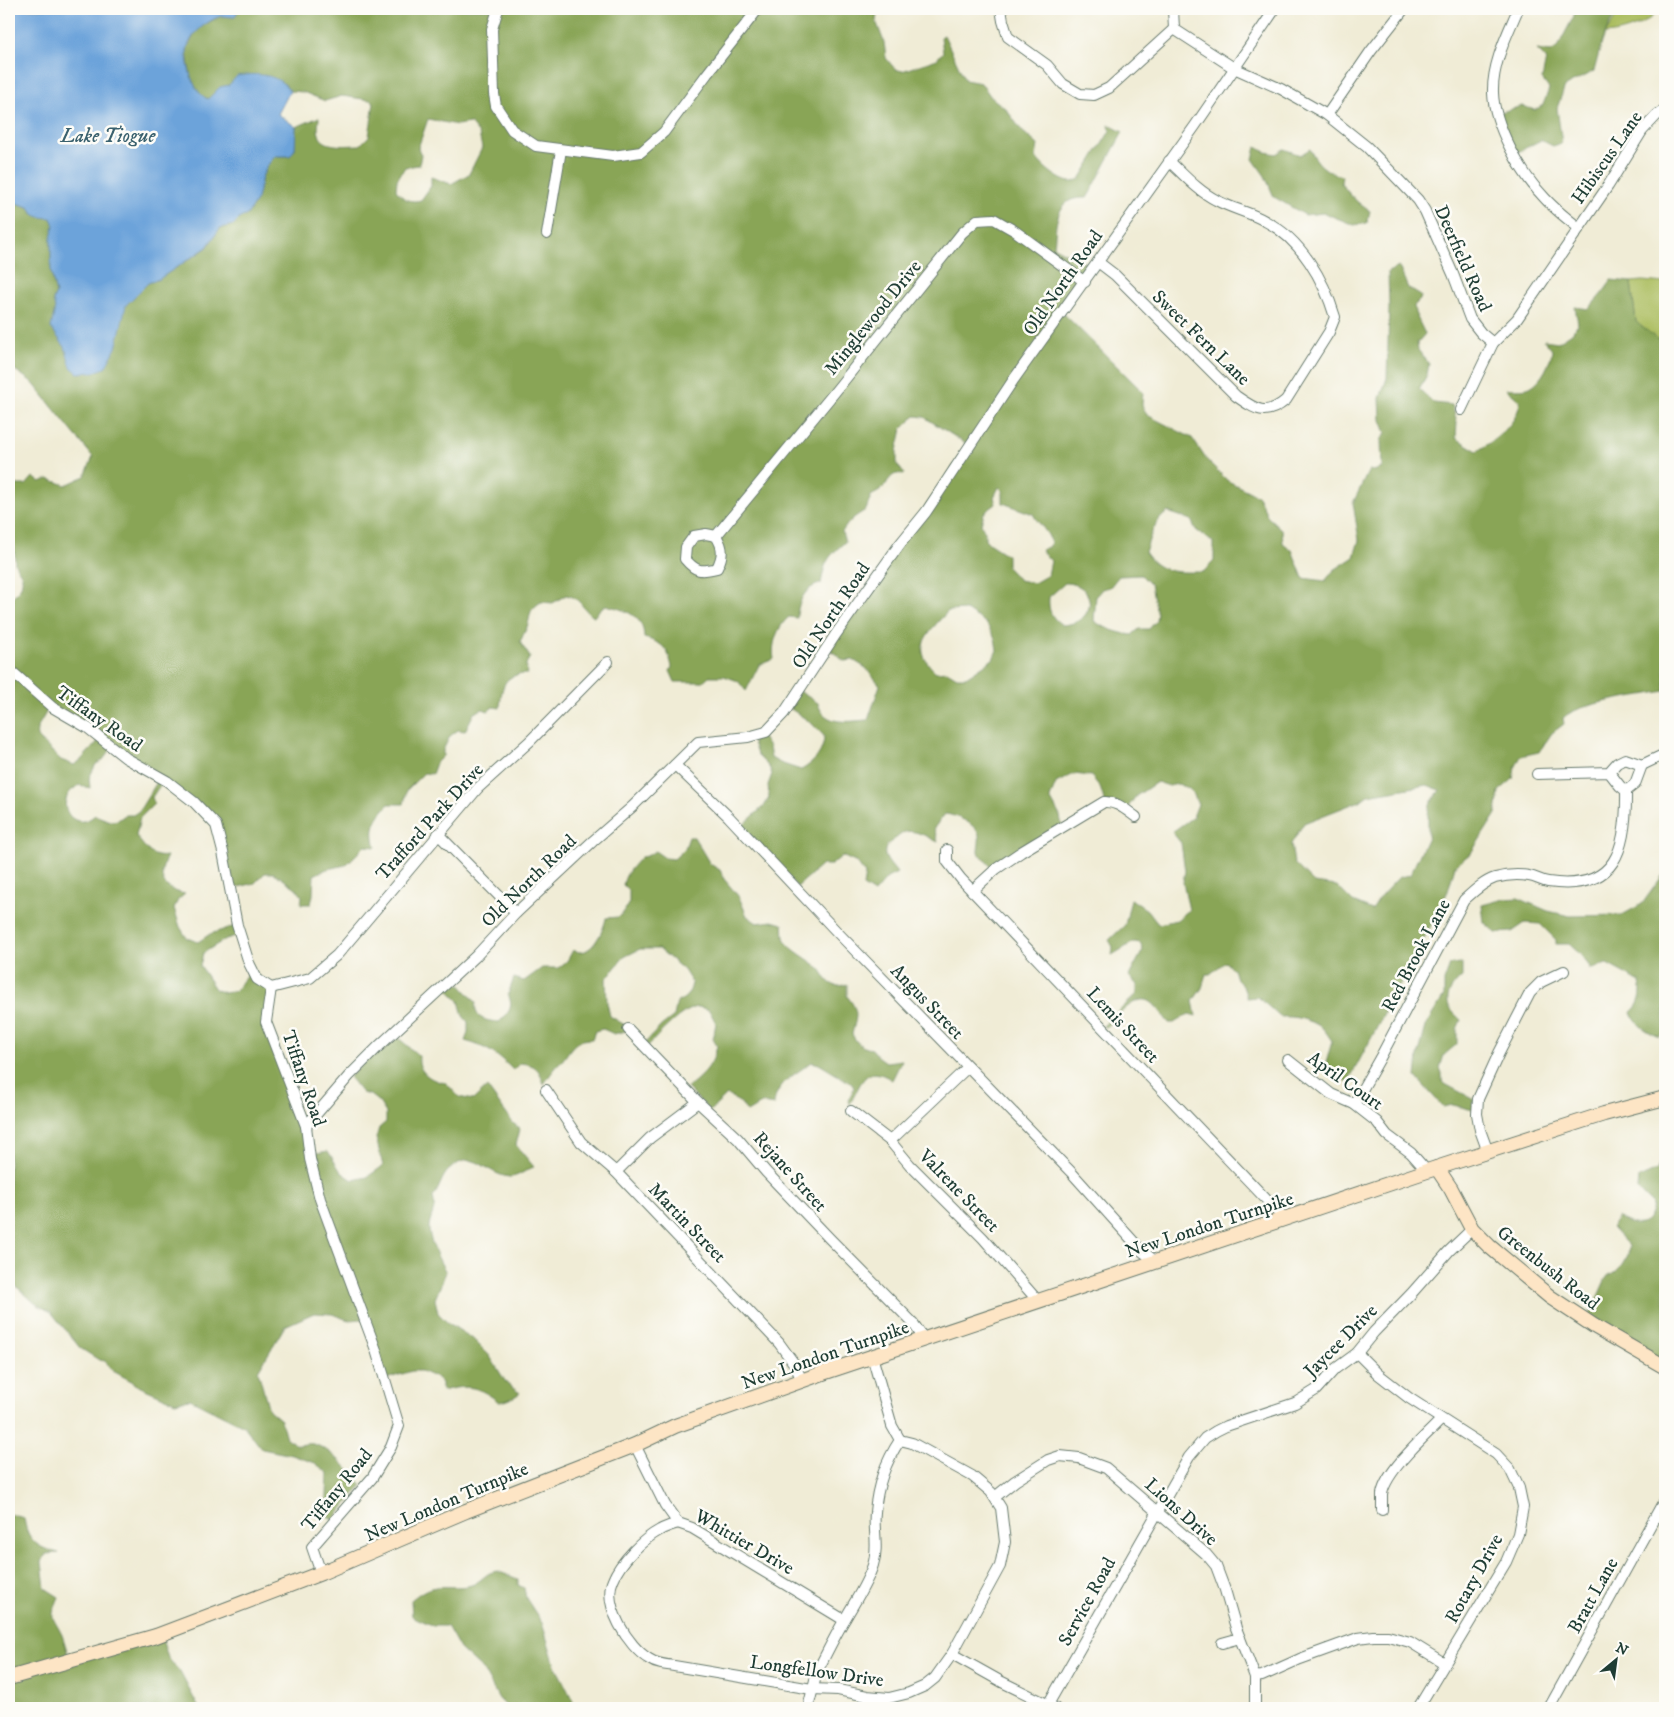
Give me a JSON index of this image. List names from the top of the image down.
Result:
{
  "streets": {
    "main road": ["New London Turnpike", "Greenbush Road"],
    "street": [
      "Hibiscus Lane",
      "Deerfield Road",
      "Old North Road",
      "Minglewood Drive",
      "Sweet Fern Lane",
      "Tiffany Road",
      "Trafford Park Drive",
      "Red Brook Lane",
      "Angus Street",
      "Lemis Street",
      "April Court",
      "Rejane Street",
      "Valrene Street",
      "Martin Street",
      "Jaycee Drive",
      "Lions Drive",
      "Whittier Drive",
      "Rotary Drive",
      "Bratt Lane",
      "Service Road",
      "Longfellow Drive"
    ]
  },
  "crossings": [
    ["Hibiscus Lane", "Deerfield Road"],
    ["Deerfield Road", "Old North Road"],
    ["Old North Road", "Minglewood Drive"],
    ["Old North Road", "Sweet Fern Lane"],
    ["Old North Road", "Tiffany Road"],
    ["Old North Road", "Angus Street"],
    ["Tiffany Road", "Trafford Park Drive"],
    ["Tiffany Road", "New London Turnpike"],
    ["Red Brook Lane", "April Court"],
    ["Angus Street", "New London Turnpike"],
    ["Lemis Street", "New London Turnpike"],
    ["April Court", "New London Turnpike"],
    ["April Court", "Greenbush Road"],
    ["Rejane Street", "New London Turnpike"],
    ["Valrene Street", "New London Turnpike"],
    ["Martin Street", "New London Turnpike"],
    ["New London Turnpike", "Greenbush Road"],
    ["New London Turnpike", "Whittier Drive"],
    ["Greenbush Road", "Jaycee Drive"],
    ["Jaycee Drive", "Lions Drive"],
    ["Jaycee Drive", "Rotary Drive"],
    ["Jaycee Drive", "Service Road"],
    ["Lions Drive", "Service Road"],
    ["Lions Drive", "Longfellow Drive"],
    ["Whittier Drive", "Longfellow Drive"]
  ],
  "water": ["Lake Tiogue"],
  "north": "top right"
}
